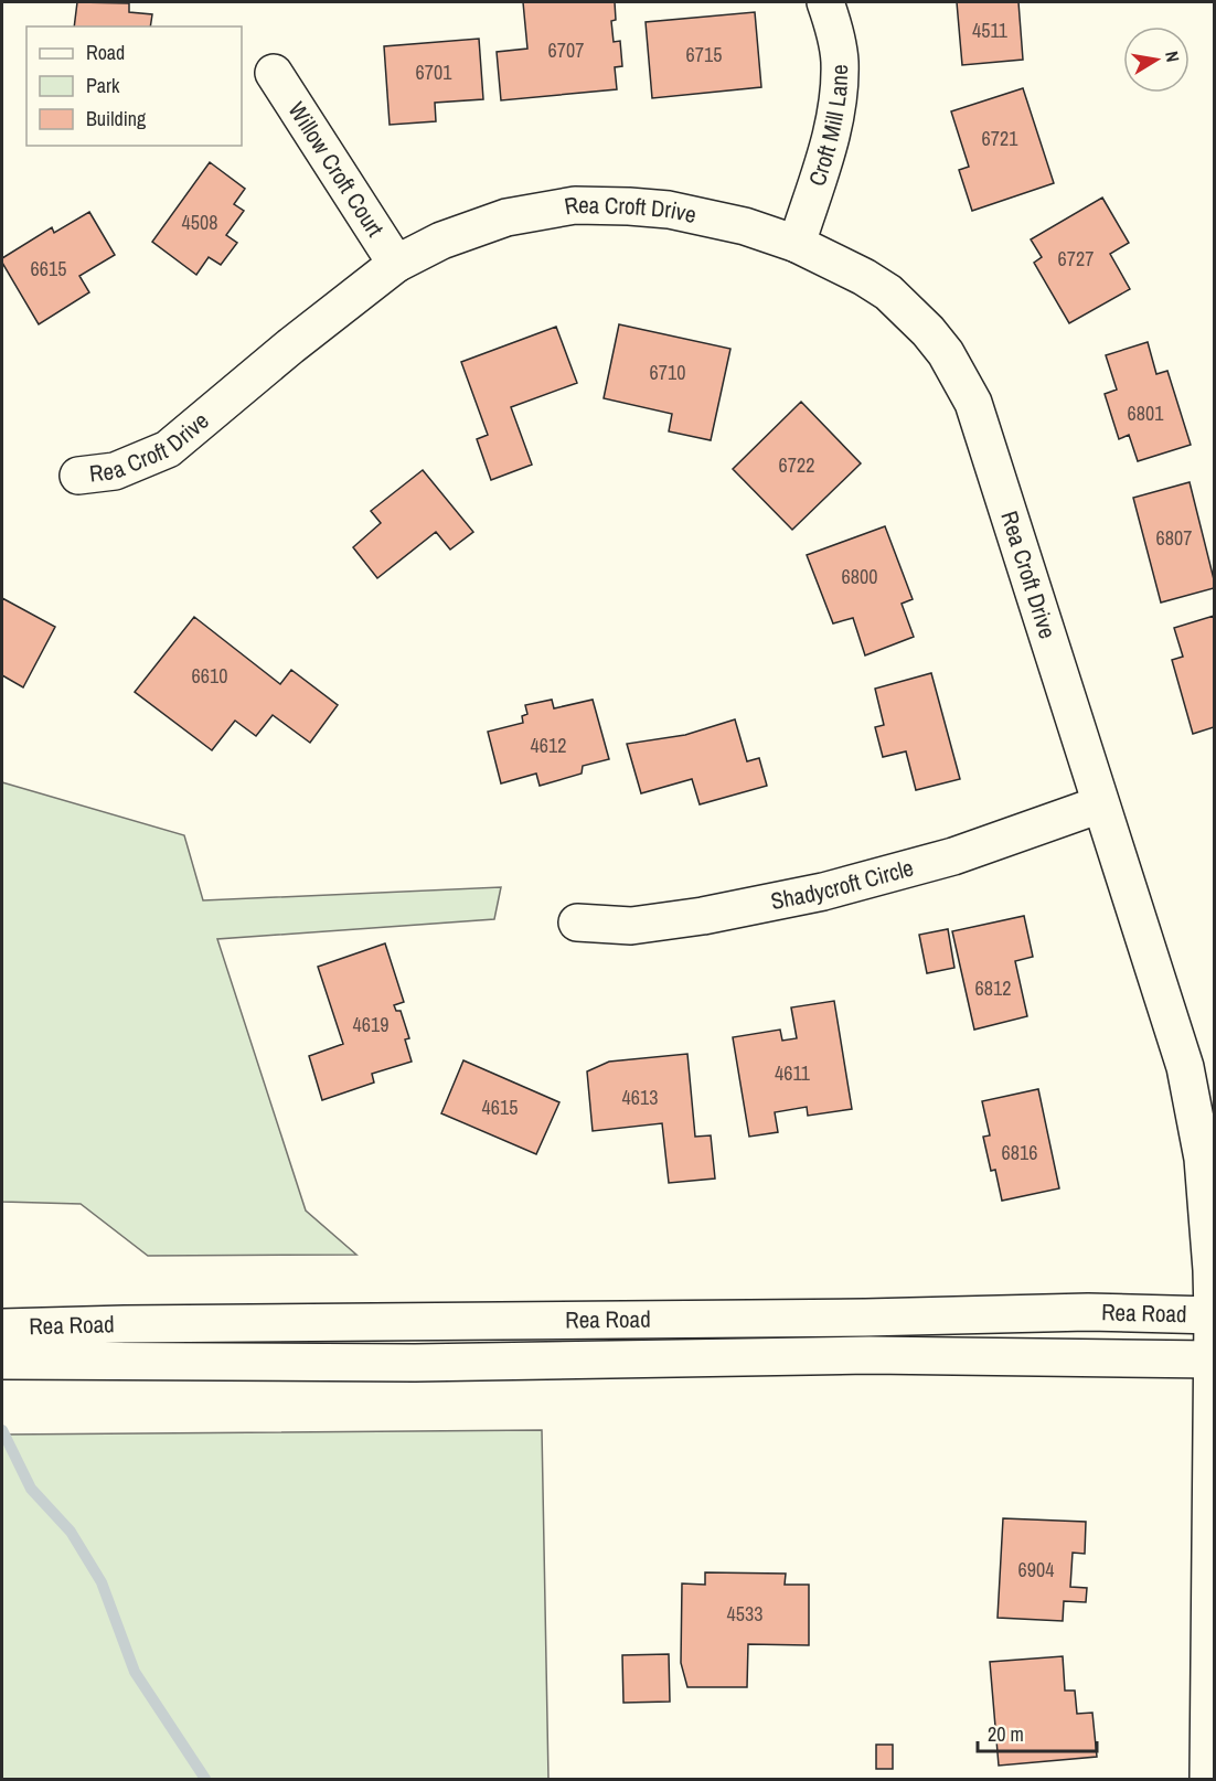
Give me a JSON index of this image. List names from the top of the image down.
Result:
{
  "streets": {
    "street": [
      "Croft Mill Lane",
      "Willow Croft Court",
      "Rea Croft Drive",
      "Shadycroft Circle",
      "Rea Road"
    ]
  },
  "crossings": [
    ["Croft Mill Lane", "Rea Croft Drive"],
    ["Willow Croft Court", "Rea Croft Drive"],
    ["Rea Croft Drive", "Shadycroft Circle"],
    ["Rea Croft Drive", "Rea Road"]
  ],
  "house_numbers": [
    "4511",
    "6707",
    "6715",
    "6701",
    "6721",
    "4508",
    "6727",
    "6615",
    "6710",
    "6801",
    "6722",
    "6807",
    "6800",
    "6610",
    "4612",
    "6812",
    "4619",
    "4611",
    "4613",
    "4615",
    "6816",
    "6904",
    "4533"
  ],
  "legend": ["Road", "Park", "Building"],
  "scale_bar": "20 m",
  "north": "right"
}
